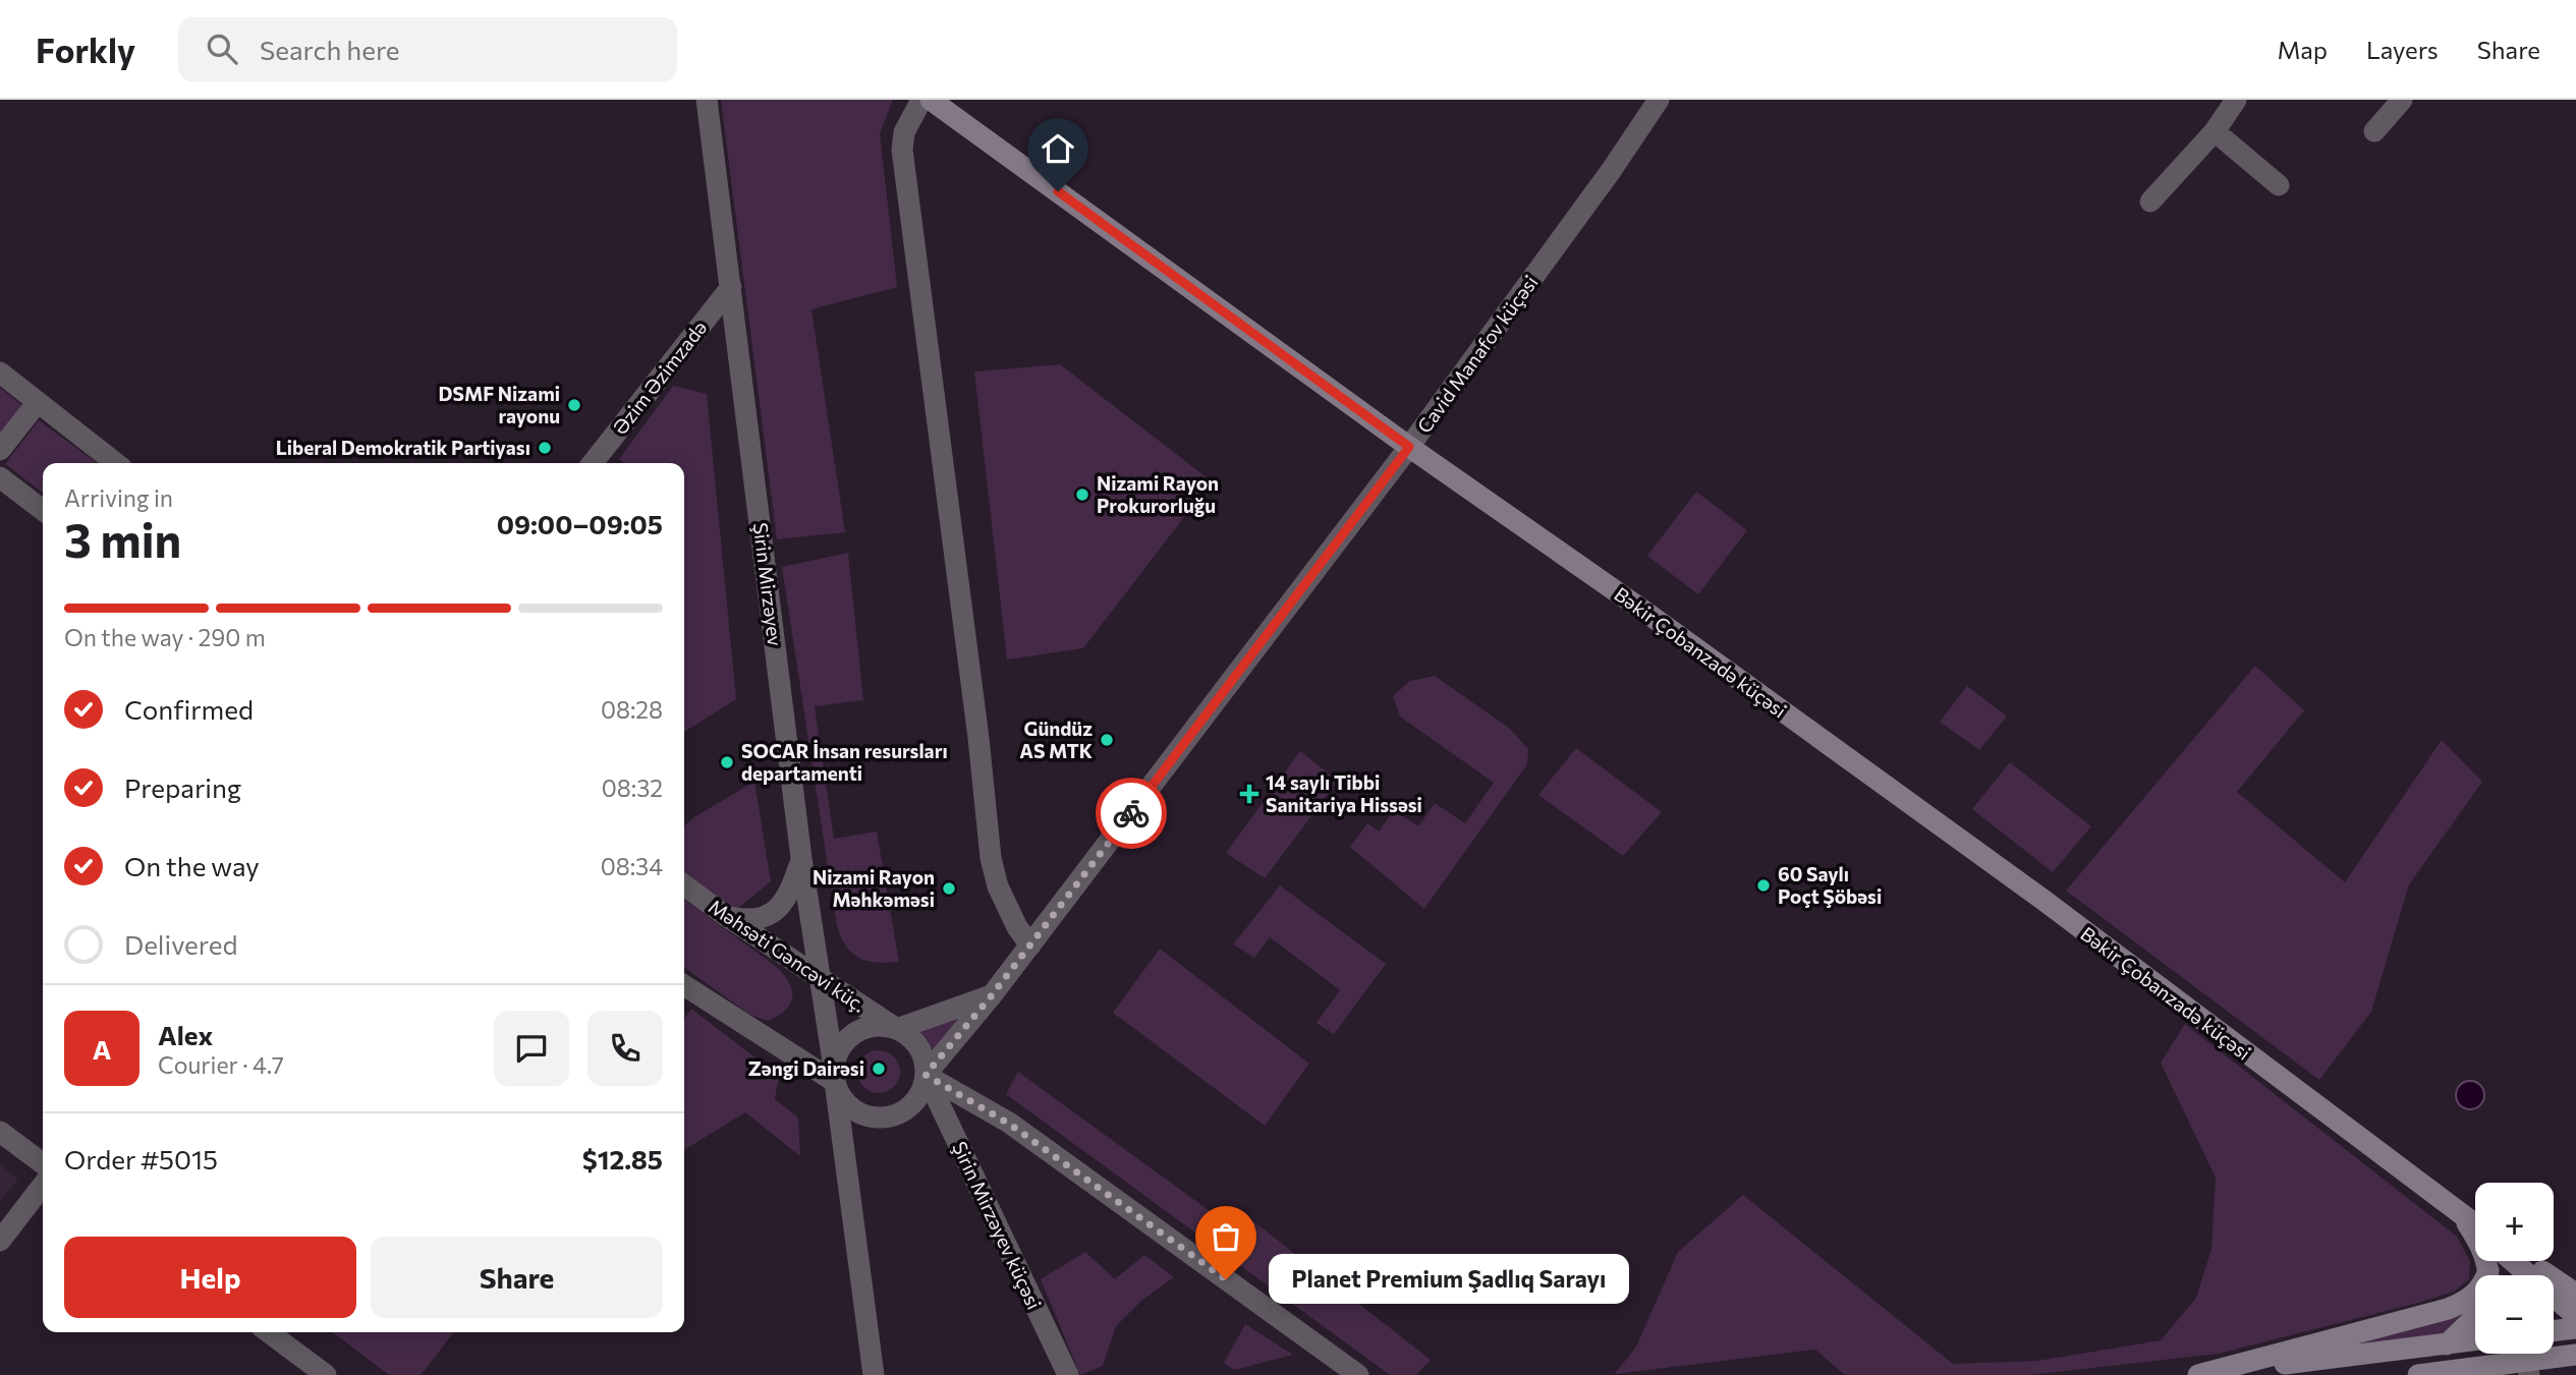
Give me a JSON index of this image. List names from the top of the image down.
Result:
{
  "streets": {
    "street": [
      "Cavid Manafov küçəsi",
      "Əzim Əzimzadə",
      "Şirin Mirzəyev",
      "Bəkir Çobanzadə küçəsi",
      "Məhsəti Gəncəvi küç.",
      "Şirin Mirzəyev küçəsi"
    ]
  },
  "crossings": [
    ["Cavid Manafov küçəsi", "Şirin Mirzəyev"],
    ["Cavid Manafov küçəsi", "Bəkir Çobanzadə küçəsi"],
    ["Cavid Manafov küçəsi", "Məhsəti Gəncəvi küç."],
    ["Cavid Manafov küçəsi", "Şirin Mirzəyev küçəsi"],
    ["Əzim Əzimzadə", "Şirin Mirzəyev"],
    ["Şirin Mirzəyev", "Məhsəti Gəncəvi küç."],
    ["Şirin Mirzəyev", "Şirin Mirzəyev küçəsi"],
    ["Məhsəti Gəncəvi küç.", "Şirin Mirzəyev küçəsi"]
  ],
  "places": {
    "other": [
      "DSMF Nizami rayonu",
      "Liberal Demokratik Partiyası",
      "Nizami Rayon Prokurorluğu",
      "Gündüz AS MTK",
      "SOCAR İnsan resursları departamenti",
      "60 Saylı Poçt Şöbəsi",
      "Nizami Rayon Məhkəməsi",
      "Zəngi Dairəsi",
      "Planet Premium Şadlıq Sarayı"
    ],
    "health": ["14 saylı Tibbi Sanitariya Hissəsi"]
  },
  "page": {
    "header": "Forkly",
    "search": "Search here",
    "nav": ["Map", "Layers", "Share"],
    "heading": ["3 min", "Arriving in", "09:00–09:05"],
    "panel": [
      "Alex",
      "Courier · 4.7",
      "Order #5015",
      "$12.85"
    ],
    "bar": "On the way · 290 m",
    "list": [
      ["Confirmed", "08:28"],
      ["Preparing", "08:32"],
      ["On the way", "08:34"],
      "Delivered"
    ],
    "round": "A",
    "map_buttons": ["+", "−"],
    "buttons": ["Help", "Share"],
    "bubble": "Planet Premium Şadlıq Sarayı"
  }
}
